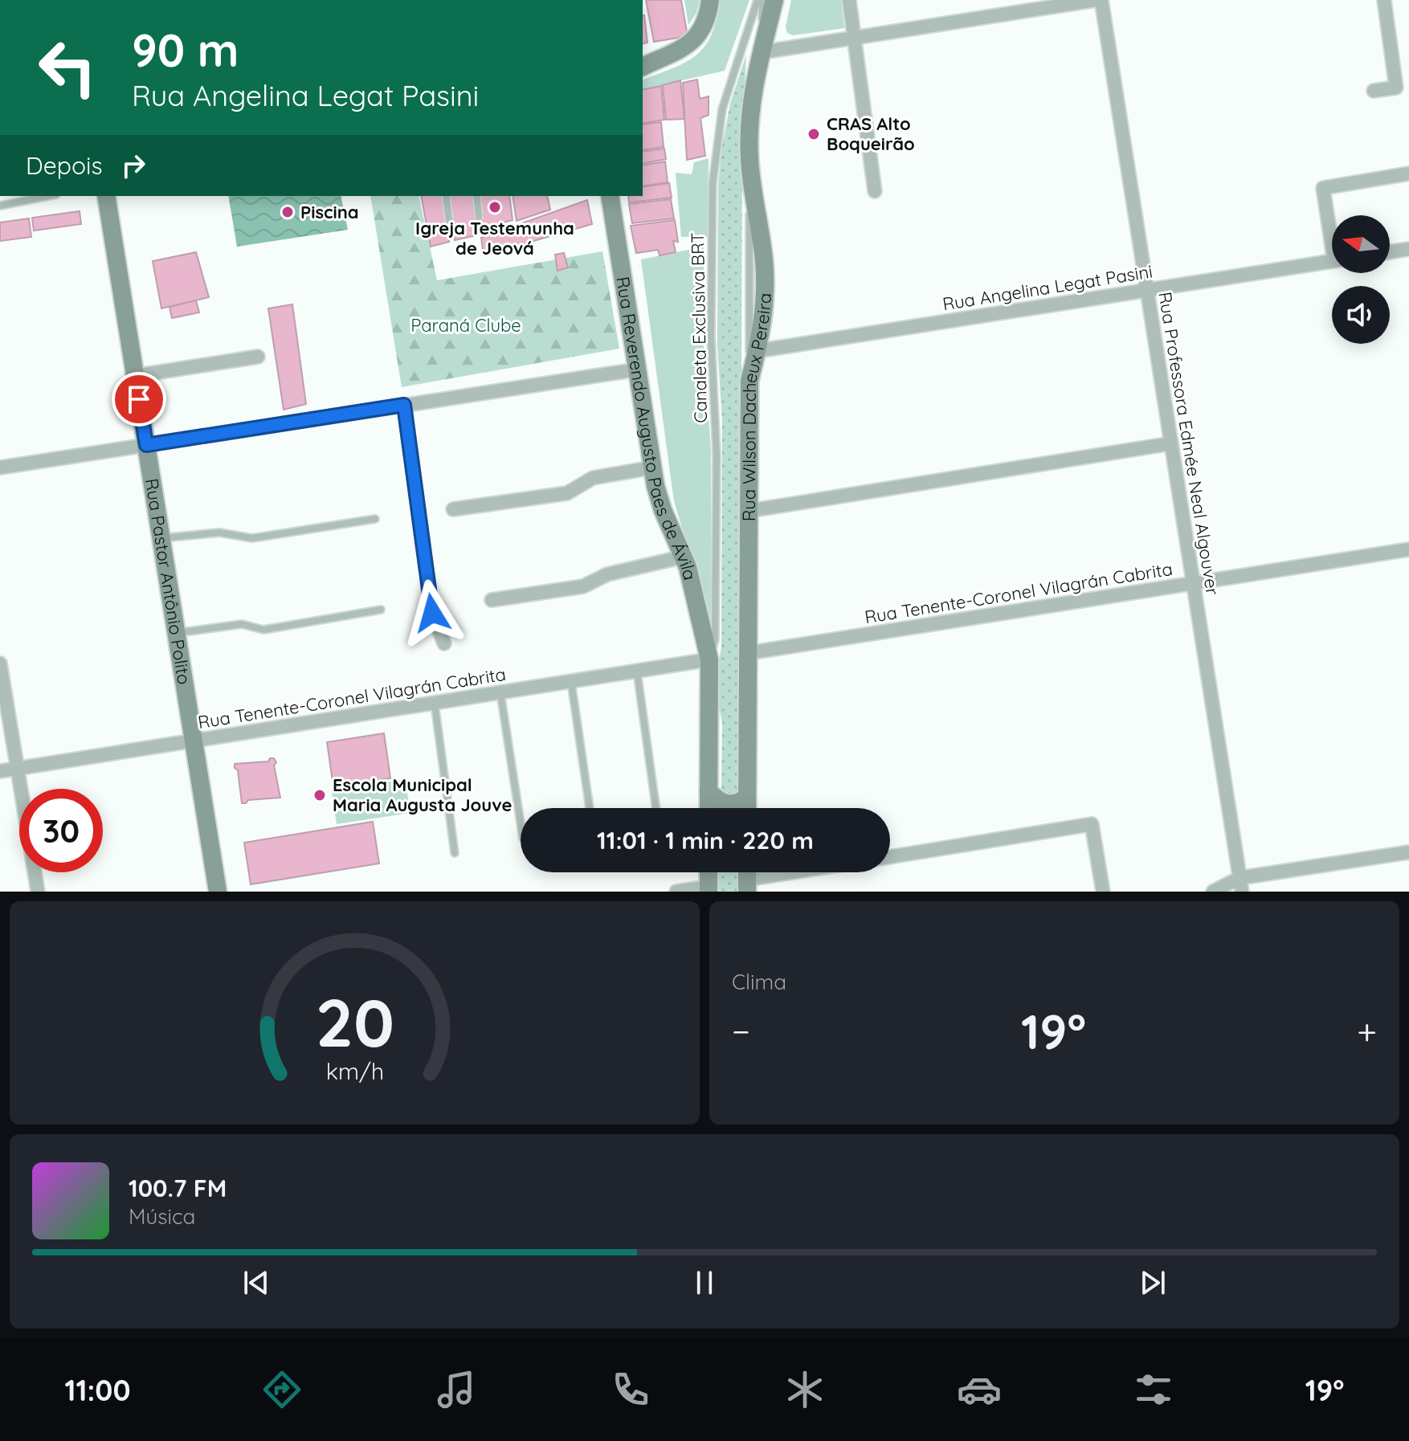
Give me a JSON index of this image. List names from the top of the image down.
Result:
{
  "streets": {
    "main road": ["Rua Wilson Dacheux Pereira", "Rua Reverendo Augusto Paes de Ávila", "Rua Pastor Antônio Polito"],
    "street": ["Rua Angelina Legat Pasini", "Rua Professora Edmée Neal Algouver", "Rua Tenente-Coronel Vilagrán Cabrita"],
    "lane": ["Canaleta Exclusiva BRT"]
  },
  "crossings": [
    ["Rua Angelina Legat Pasini", "Rua Wilson Dacheux Pereira"],
    ["Rua Angelina Legat Pasini", "Rua Professora Edmée Neal Algouver"],
    ["Canaleta Exclusiva BRT", "Rua Reverendo Augusto Paes de Ávila"],
    ["Canaleta Exclusiva BRT", "Rua Tenente-Coronel Vilagrán Cabrita"],
    ["Rua Wilson Dacheux Pereira", "Rua Tenente-Coronel Vilagrán Cabrita"],
    ["Rua Reverendo Augusto Paes de Ávila", "Rua Tenente-Coronel Vilagrán Cabrita"],
    ["Rua Professora Edmée Neal Algouver", "Rua Tenente-Coronel Vilagrán Cabrita"],
    ["Rua Pastor Antônio Polito", "Rua Tenente-Coronel Vilagrán Cabrita"]
  ],
  "parks": ["Paraná Clube"],
  "places": [
    "CRAS Alto Boqueirão",
    "Igreja Testemunha de Jeová",
    "Piscina",
    "Escola Municipal Maria Augusta Jouve"
  ],
  "north": "left",
  "page": {
    "turn": ["90 m", "Rua Angelina Legat Pasini"],
    "then": "Depois",
    "limit": "30",
    "trip": "11:01 · 1 min · 220 m",
    "tile": "Clima",
    "heat": ["−", "19°", "+"],
    "song": ["100.7 FM", "Música"],
    "tabs": ["11:00", "19°"],
    "gauge": ["20", "km/h"]
  }
}
